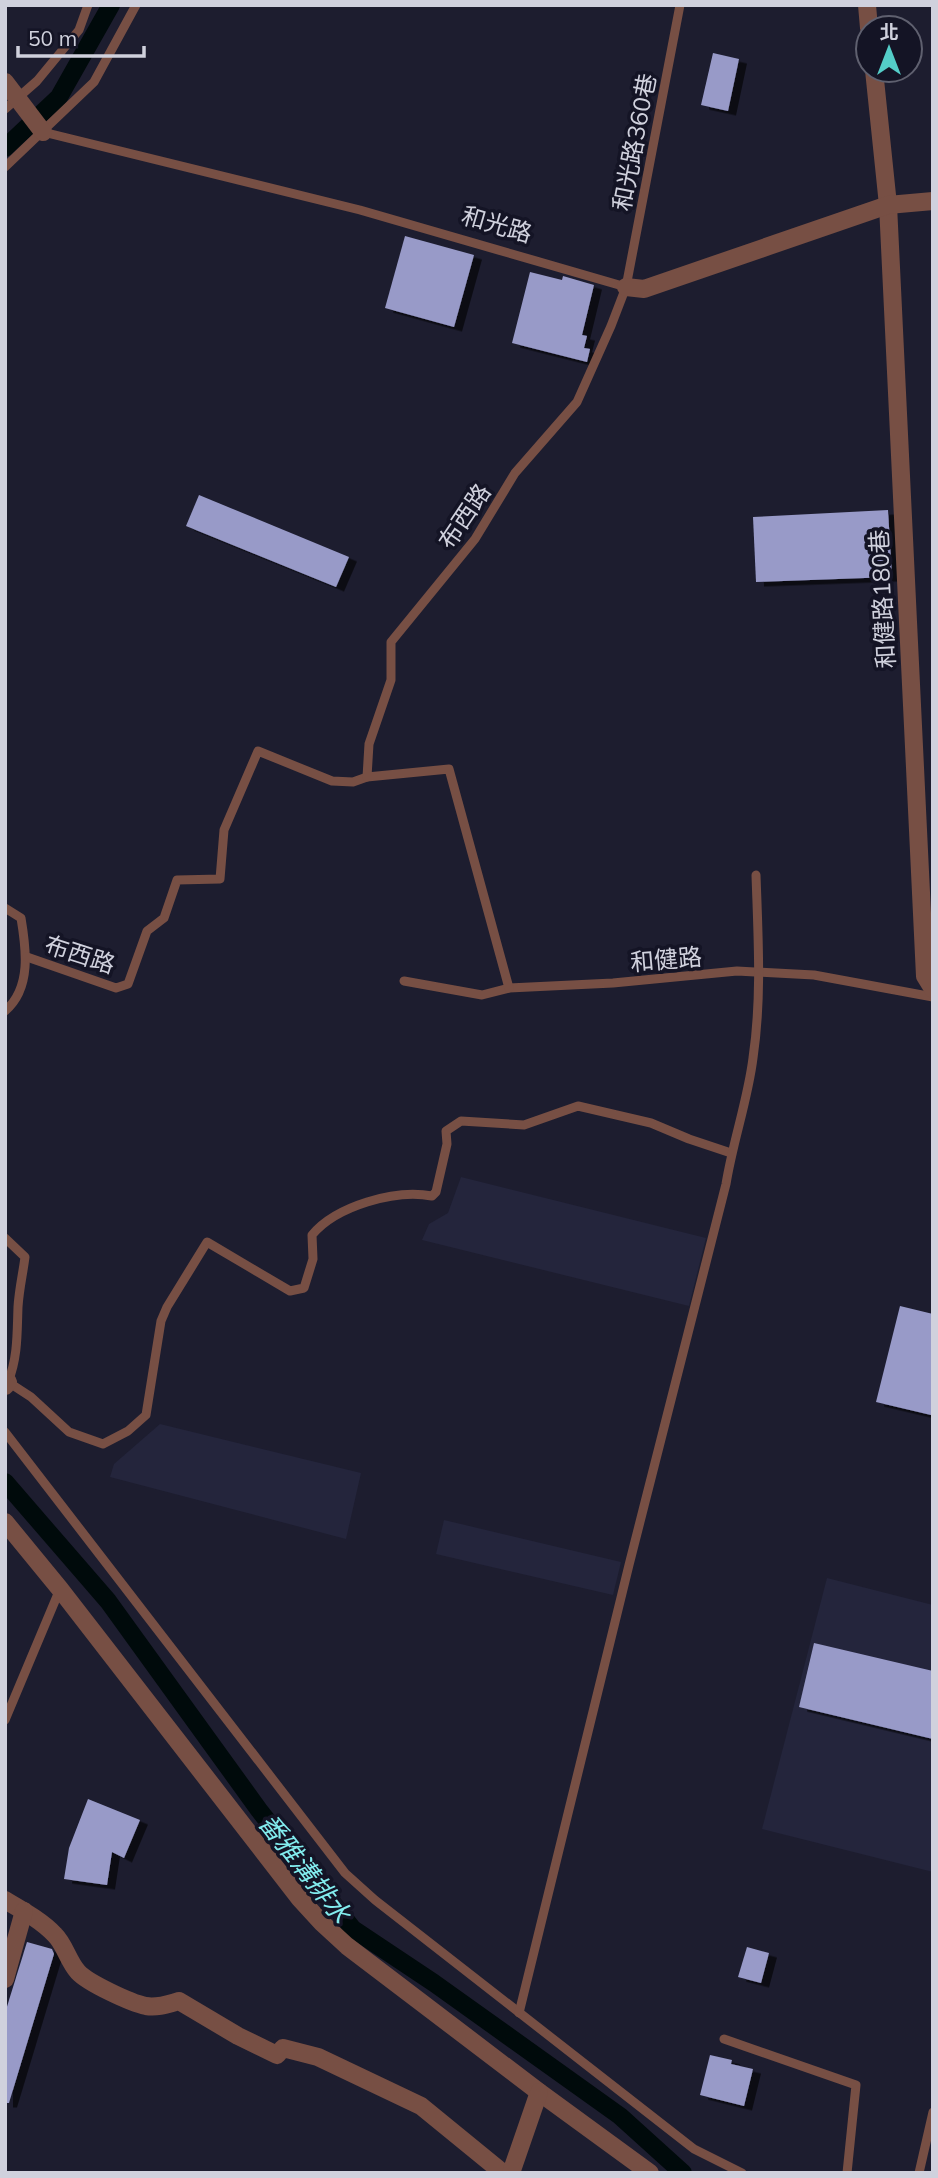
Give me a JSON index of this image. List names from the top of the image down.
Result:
{
  "streets": {
    "street": ["和光路", "和健路180巷"],
    "lane": ["和光路360巷", "布西路", "和健路"]
  },
  "crossings": [
    ["和光路360巷", "和光路"],
    ["和光路360巷", "布西路"],
    ["和光路", "布西路"],
    ["和光路", "和健路180巷"],
    ["布西路", "和健路"]
  ],
  "water": ["番雅溝排水"],
  "scale_bar": "50 m",
  "north": "top"
}
